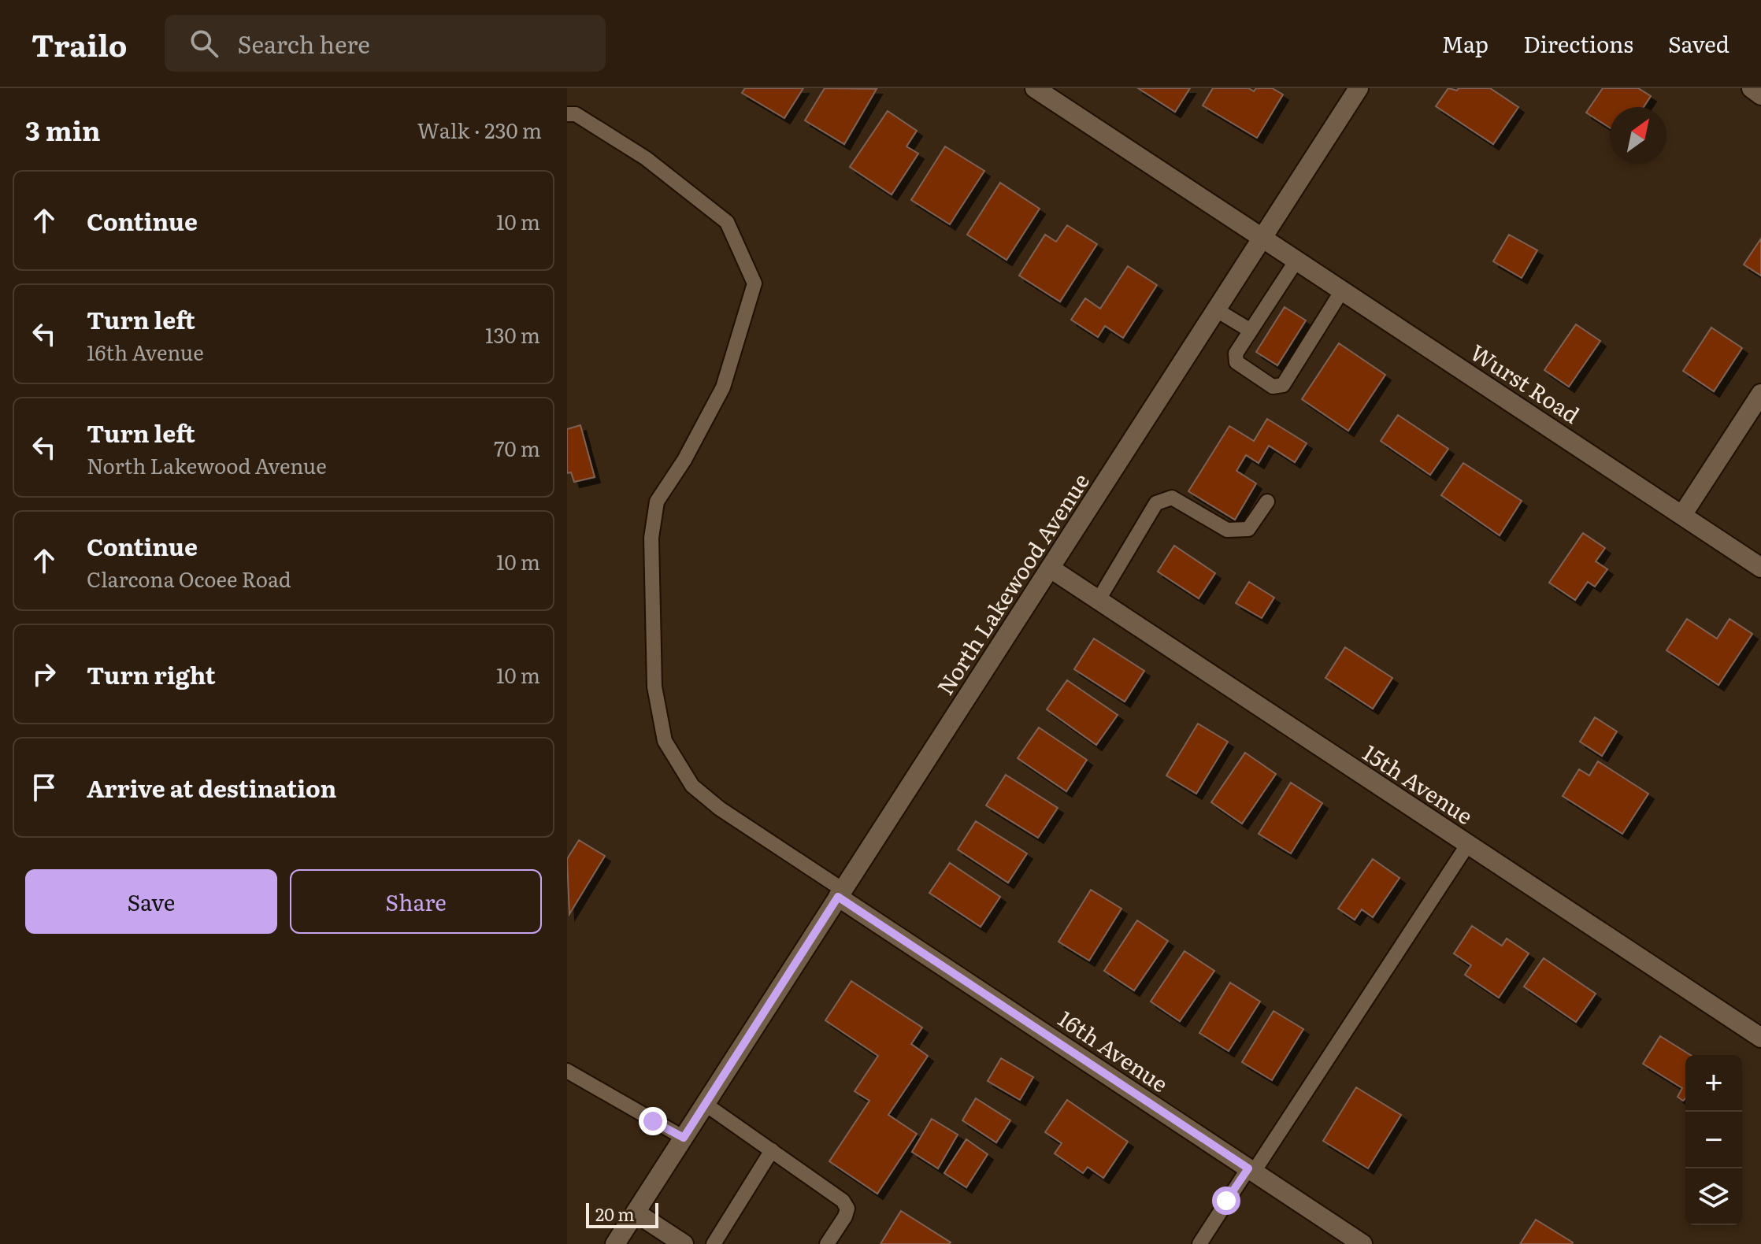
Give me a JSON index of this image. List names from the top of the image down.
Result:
{
  "streets": {
    "street": [
      "Wurst Road",
      "North Lakewood Avenue",
      "15th Avenue",
      "16th Avenue"
    ]
  },
  "crossings": [
    ["Wurst Road", "North Lakewood Avenue"],
    ["North Lakewood Avenue", "15th Avenue"],
    ["North Lakewood Avenue", "16th Avenue"]
  ],
  "scale_bar": "20 m",
  "north": "top right",
  "page": {
    "header": "Trailo",
    "search": "Search here",
    "nav": ["Map", "Directions", "Saved"],
    "heading": ["3 min", "Walk · 230 m"],
    "list": [
      ["Continue", "10 m"],
      ["Turn left", "16th Avenue", "130 m"],
      ["Turn left", "North Lakewood Avenue", "70 m"],
      ["Continue", "Clarcona Ocoee Road", "10 m"],
      ["Turn right", "10 m"],
      "Arrive at destination"
    ],
    "buttons": ["Save", "Share"],
    "map_buttons": ["+", "−"],
    "scale": "20 m"
  }
}
